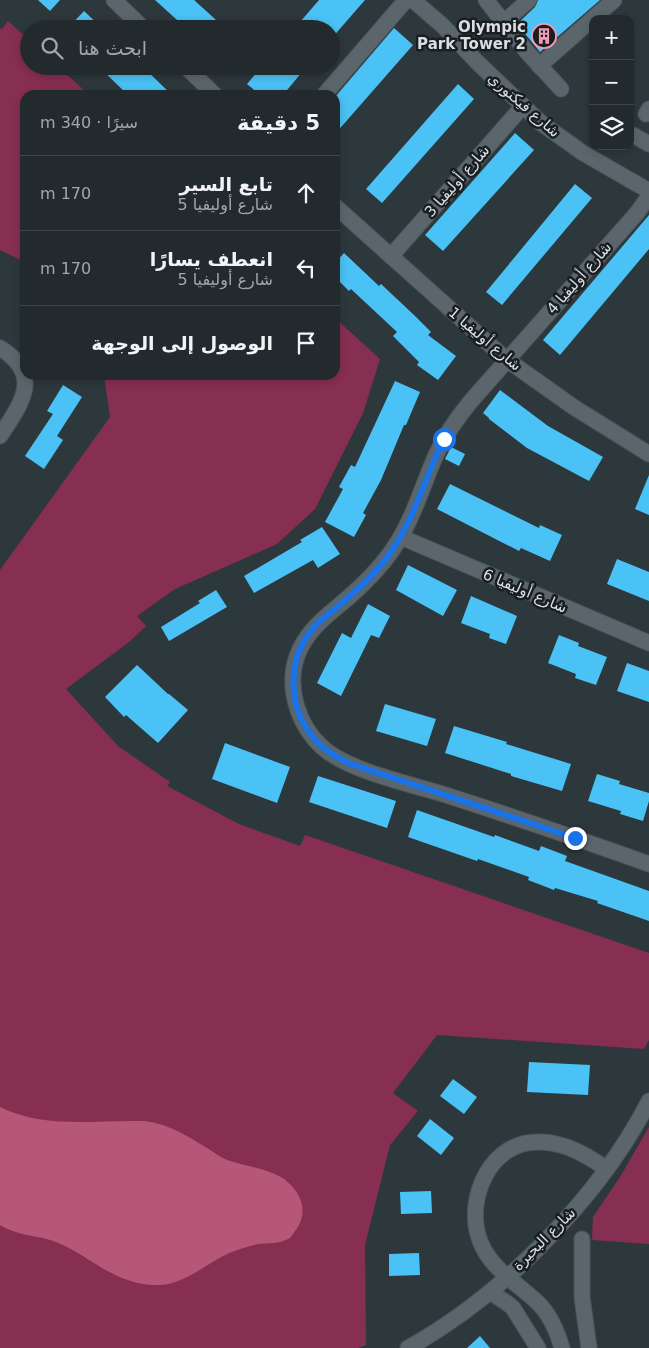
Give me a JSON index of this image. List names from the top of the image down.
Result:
{
  "streets": {
    "street": [
      "شارع فيكتوري",
      "شارع أوليفيا 3",
      "شارع أوليفيا 4",
      "شارع أوليفيا 1",
      "شارع أوليفيا 6",
      "شارع البحيرة"
    ]
  },
  "crossings": [
    ["شارع فيكتوري", "شارع أوليفيا 3"],
    ["شارع أوليفيا 3", "شارع أوليفيا 1"],
    ["شارع أوليفيا 4", "شارع أوليفيا 1"],
    ["شارع أوليفيا 4", "شارع أوليفيا 6"]
  ],
  "places": {
    "building": ["Olympic Park Tower 2"]
  },
  "page": {
    "map_buttons": ["+", "−"],
    "search": "ابحث هنا",
    "heading": ["5 دقيقة", "سيرًا · 340 m"],
    "list": [
      ["تابع السير", "شارع أوليفيا 5", "170 m"],
      ["انعطف يسارًا", "شارع أوليفيا 5", "170 m"],
      "الوصول إلى الوجهة"
    ]
  }
}
